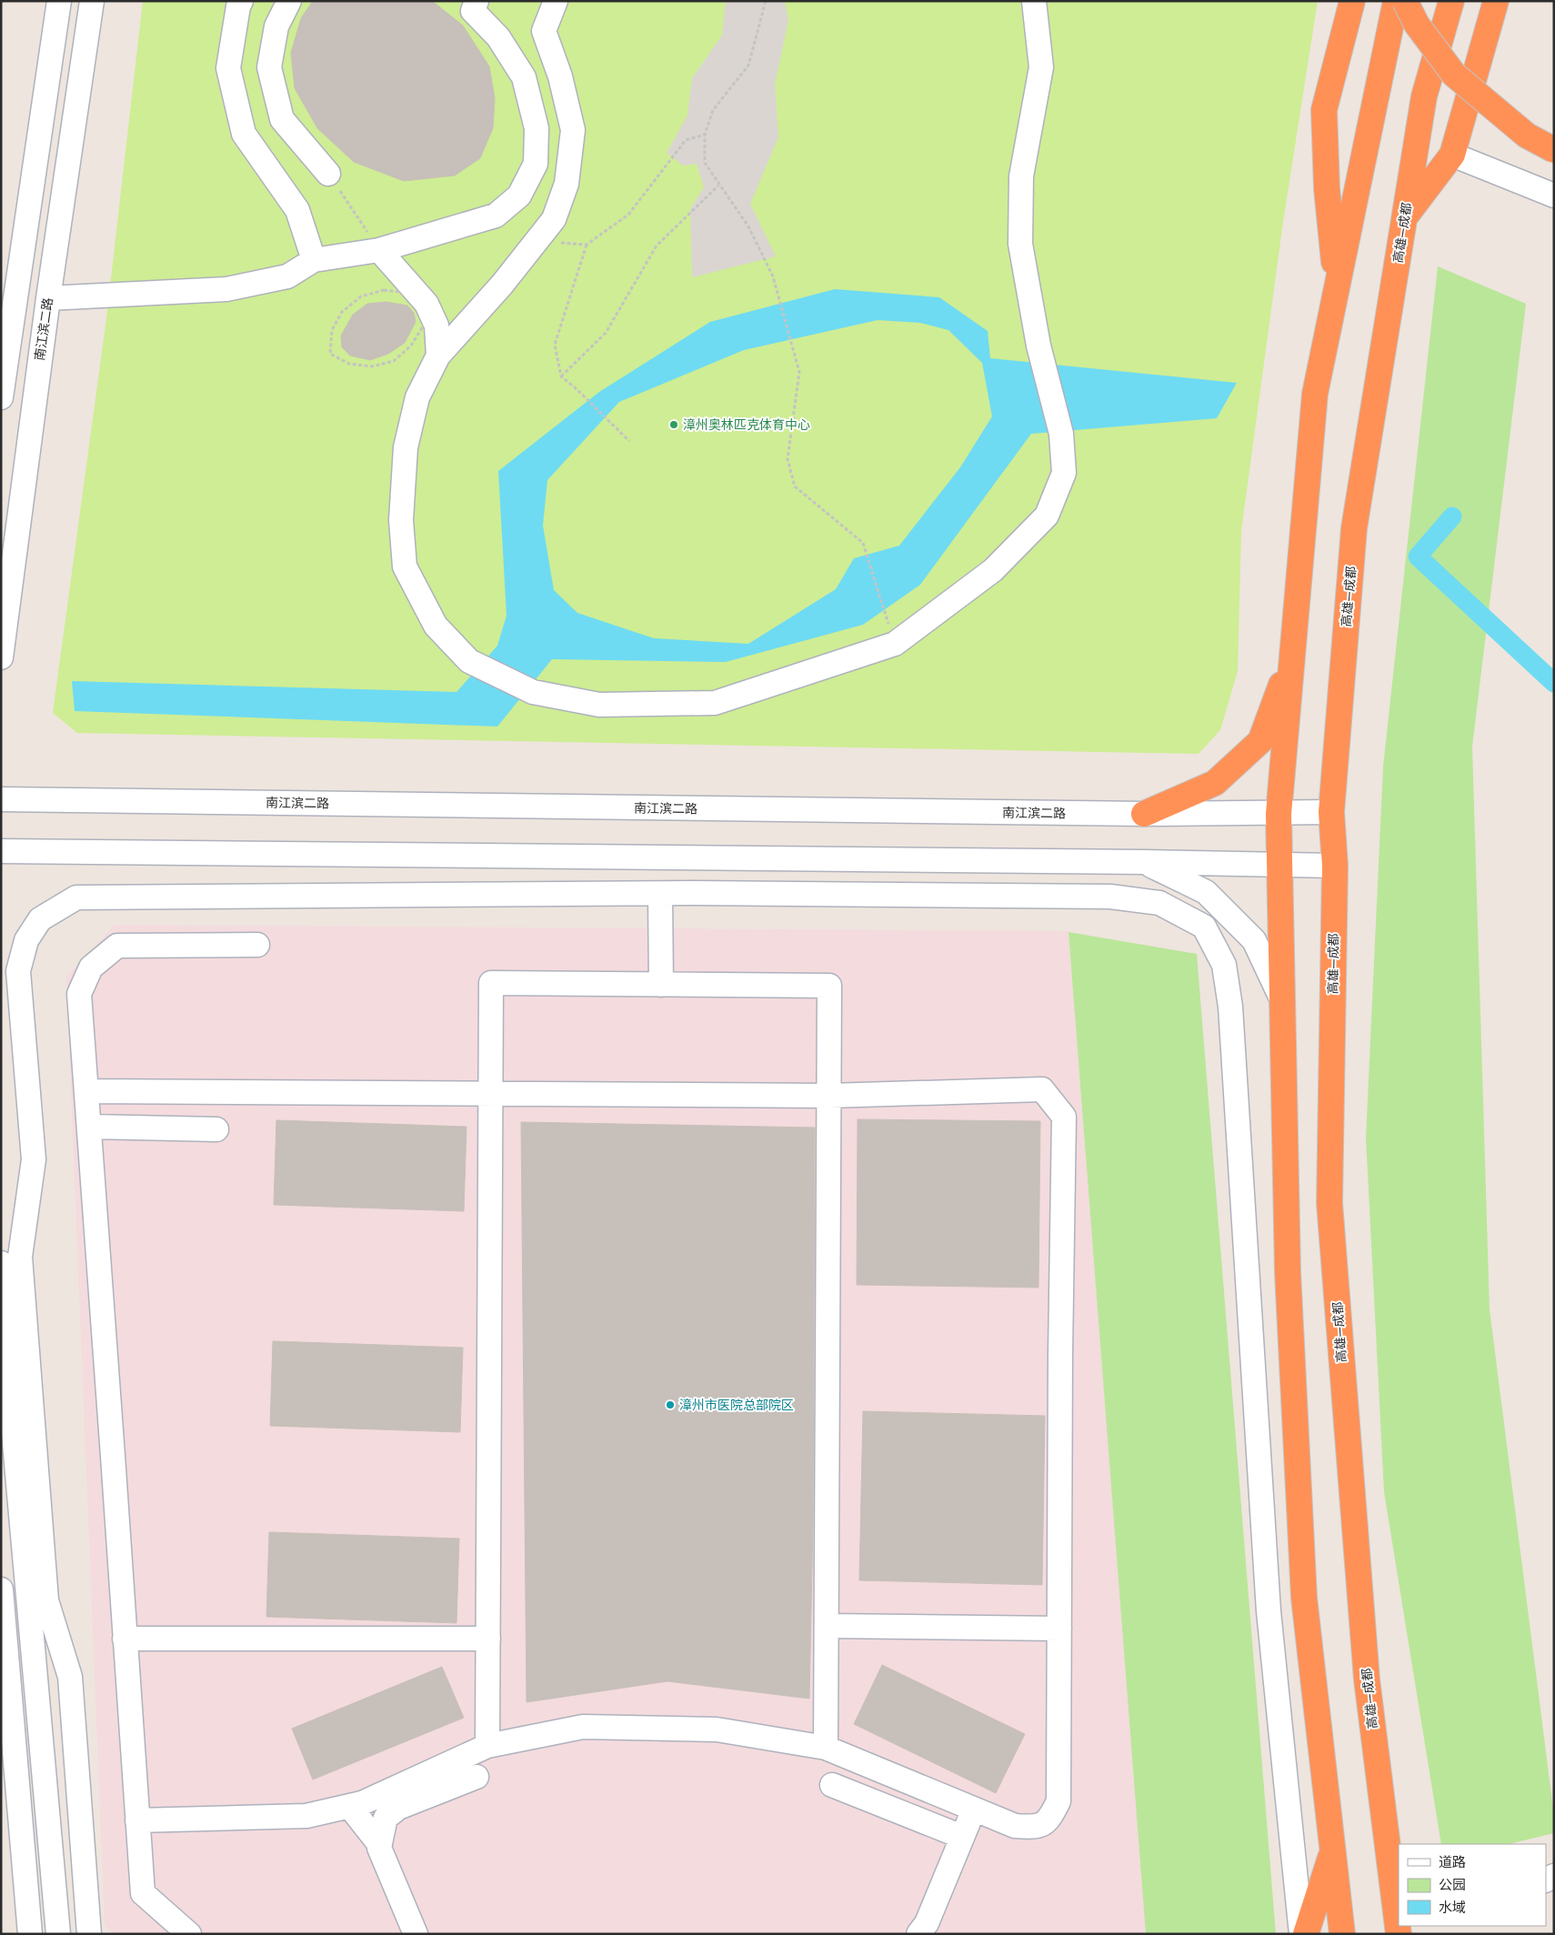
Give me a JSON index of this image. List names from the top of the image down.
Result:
{
  "streets": {
    "highway": ["高雄—成都"],
    "street": ["南江滨二路"]
  },
  "crossings": [
    ["高雄—成都", "南江滨二路"]
  ],
  "places": ["漳州奥林匹克体育中心", "漳州市医院总部院区"],
  "legend": ["道路", "公园", "水域"]
}
